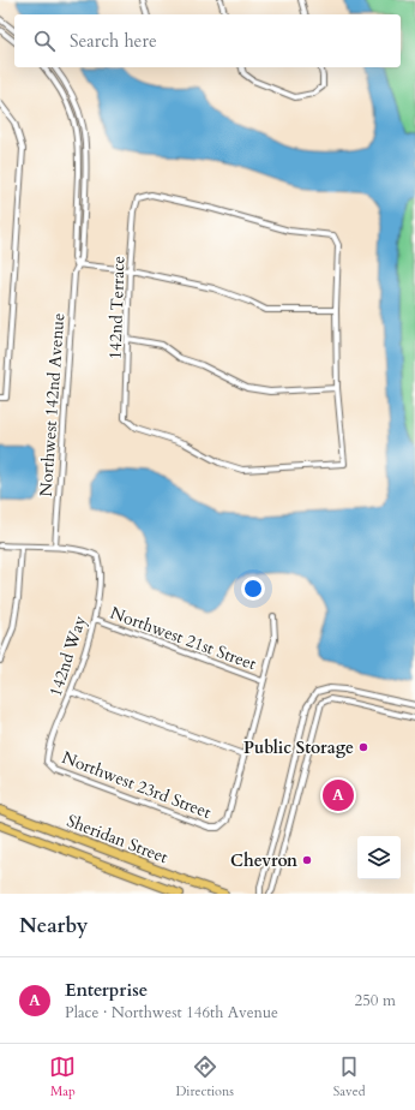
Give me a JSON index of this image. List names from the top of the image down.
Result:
{
  "streets": {
    "main road": ["Sheridan Street"],
    "street": [
      "142nd Terrace",
      "Northwest 142nd Avenue",
      "Northwest 21st Street",
      "142nd Way",
      "Northwest 23rd Street"
    ]
  },
  "crossings": [
    ["Northwest 142nd Avenue", "142nd Way"],
    ["Northwest 21st Street", "142nd Way"],
    ["142nd Way", "Northwest 23rd Street"]
  ],
  "places": ["Public Storage", "Chevron"],
  "page": {
    "search": "Search here",
    "pins": "A",
    "heading": "Nearby",
    "list": [
      {
        "mark": "A",
        "name": "Enterprise",
        "note": "Place · Northwest 146th Avenue",
        "value": "250 m"
      }
    ],
    "nav": ["Map", "Directions", "Saved"]
  }
}
